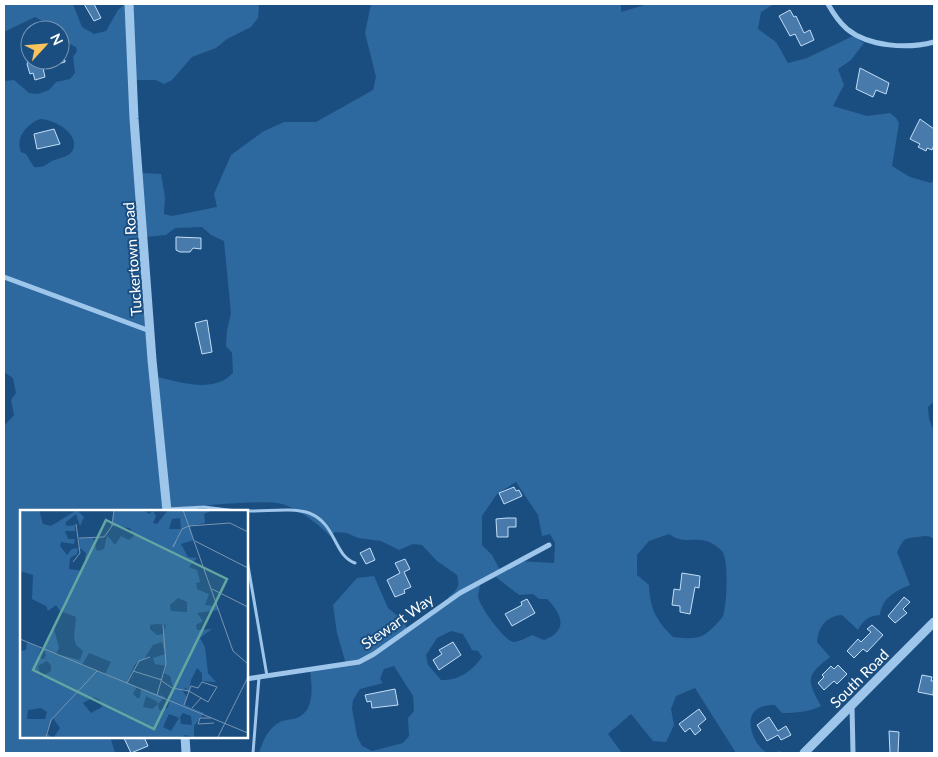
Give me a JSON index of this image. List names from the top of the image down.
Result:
{
  "streets": {
    "street": ["Tuckertown Road", "Stewart Way", "South Road"]
  },
  "north": "top right"
}
